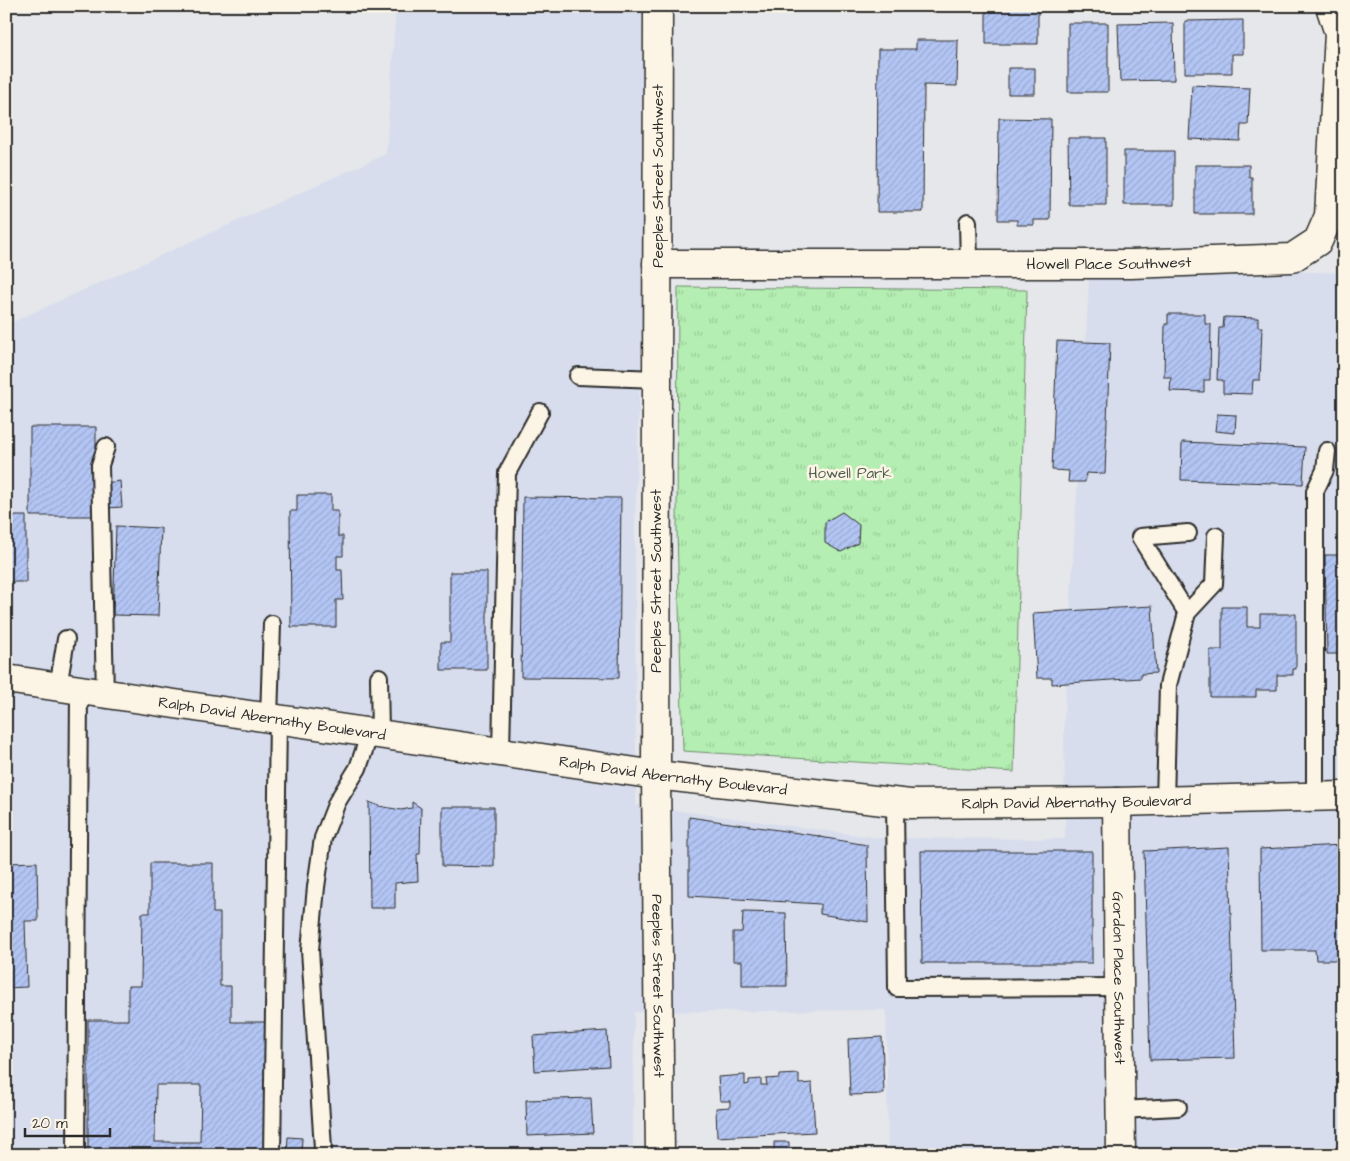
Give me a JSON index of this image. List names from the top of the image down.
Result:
{
  "streets": {
    "street": [
      "Peeples Street Southwest",
      "Howell Place Southwest",
      "Ralph David Abernathy Boulevard",
      "Gordon Place Southwest"
    ]
  },
  "crossings": [
    ["Peeples Street Southwest", "Howell Place Southwest"],
    ["Peeples Street Southwest", "Ralph David Abernathy Boulevard"],
    ["Ralph David Abernathy Boulevard", "Gordon Place Southwest"]
  ],
  "parks": ["Howell Park"],
  "scale_bar": "20 m"
}
